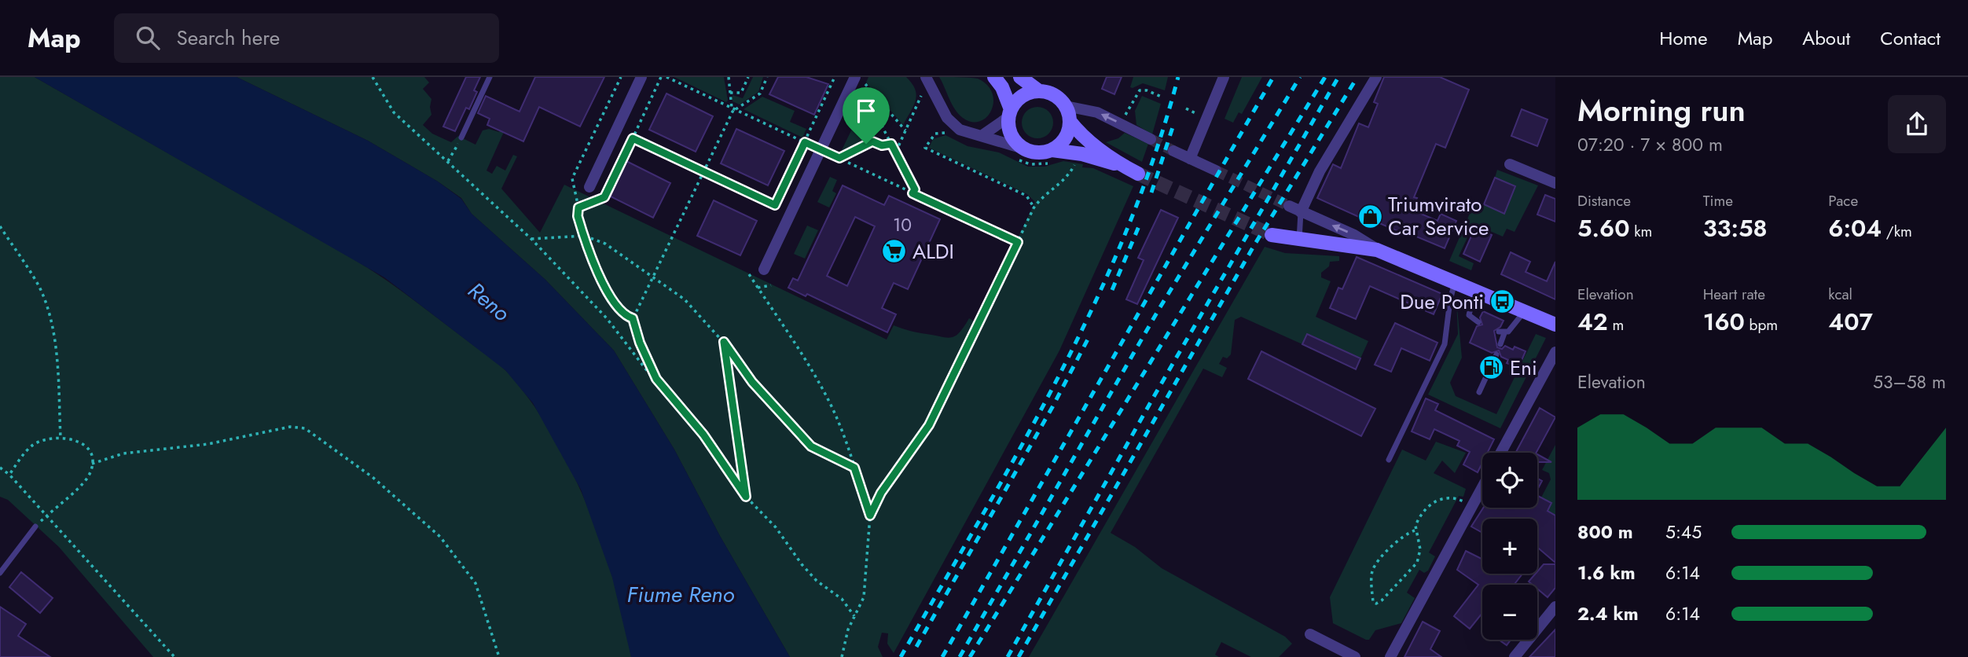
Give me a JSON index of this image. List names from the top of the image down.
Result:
{
  "water": ["Reno", "Fiume Reno"],
  "places": {
    "shop": ["Triumvirato Car Service"],
    "supermarket": ["ALDI"],
    "bus stop": ["Due Ponti"],
    "fuel station": ["Eni"]
  },
  "house_numbers": ["10"],
  "page": {
    "header": "Map",
    "search": "Search here",
    "nav": [
      "Home",
      "Map",
      "About",
      "Contact"
    ],
    "heading": ["Morning run", "07:20 · 7 × 800 m"],
    "stats": [
      ["Distance", "5.60 km"],
      ["Time", "33:58"],
      ["Pace", "6:04 /km"],
      ["Elevation", "42 m"],
      ["Heart rate", "160 bpm"],
      ["kcal", "407"]
    ],
    "chart": ["Elevation", "53–58 m"],
    "map_buttons": ["+", "−"],
    "list": [
      {
        "name": "800 m",
        "note": "5:45"
      },
      {
        "name": "1.6 km",
        "note": "6:14"
      },
      {
        "name": "2.4 km",
        "note": "6:14"
      }
    ]
  }
}
